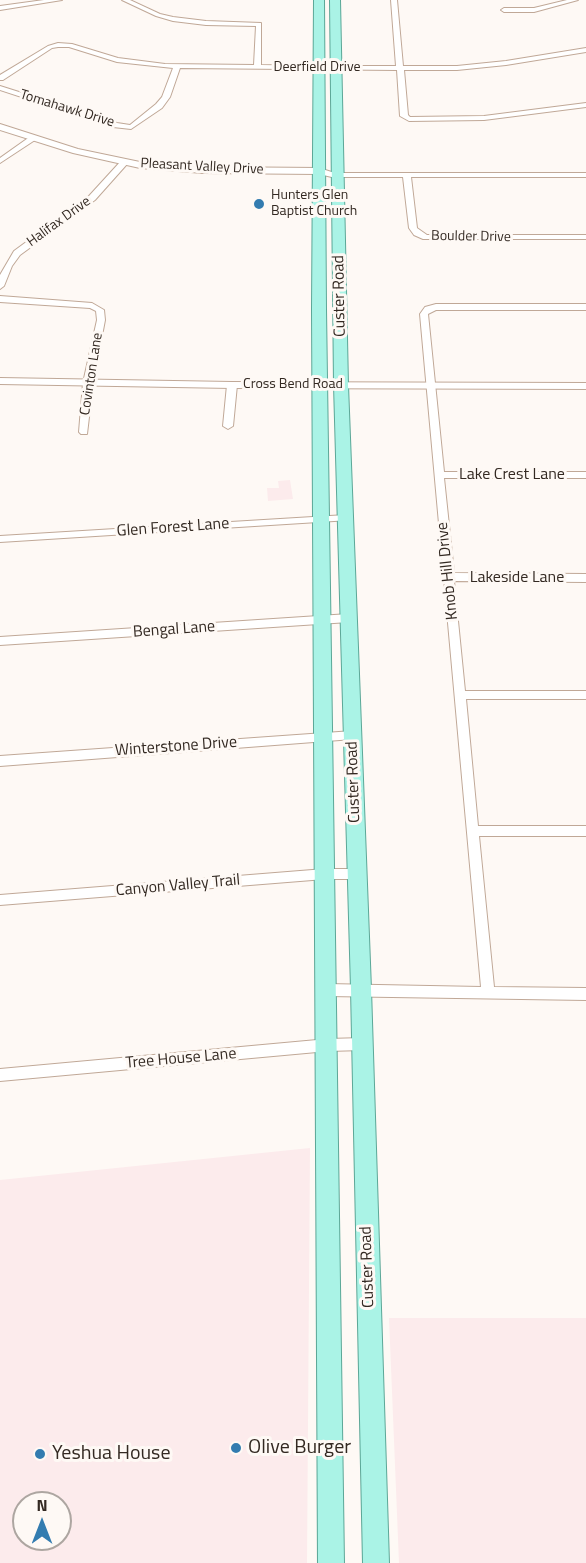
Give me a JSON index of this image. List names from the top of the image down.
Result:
{
  "streets": {
    "main road": ["Custer Road"],
    "street": [
      "Deerfield Drive",
      "Tomahawk Drive",
      "Pleasant Valley Drive",
      "Halifax Drive",
      "Boulder Drive",
      "Covinton Lane",
      "Cross Bend Road",
      "Lake Crest Lane",
      "Glen Forest Lane",
      "Knob Hill Drive",
      "Lakeside Lane",
      "Bengal Lane",
      "Winterstone Drive",
      "Canyon Valley Trail",
      "Tree House Lane"
    ]
  },
  "crossings": [
    ["Deerfield Drive", "Tomahawk Drive"],
    ["Deerfield Drive", "Custer Road"],
    ["Pleasant Valley Drive", "Halifax Drive"],
    ["Pleasant Valley Drive", "Boulder Drive"],
    ["Pleasant Valley Drive", "Custer Road"],
    ["Custer Road", "Cross Bend Road"],
    ["Custer Road", "Glen Forest Lane"],
    ["Custer Road", "Bengal Lane"],
    ["Custer Road", "Winterstone Drive"],
    ["Custer Road", "Canyon Valley Trail"],
    ["Custer Road", "Tree House Lane"],
    ["Covinton Lane", "Cross Bend Road"],
    ["Cross Bend Road", "Knob Hill Drive"],
    ["Lake Crest Lane", "Knob Hill Drive"],
    ["Knob Hill Drive", "Lakeside Lane"]
  ],
  "places": ["Hunters Glen Baptist Church", "Olive Burger", "Yeshua House"],
  "north": "top"
}
